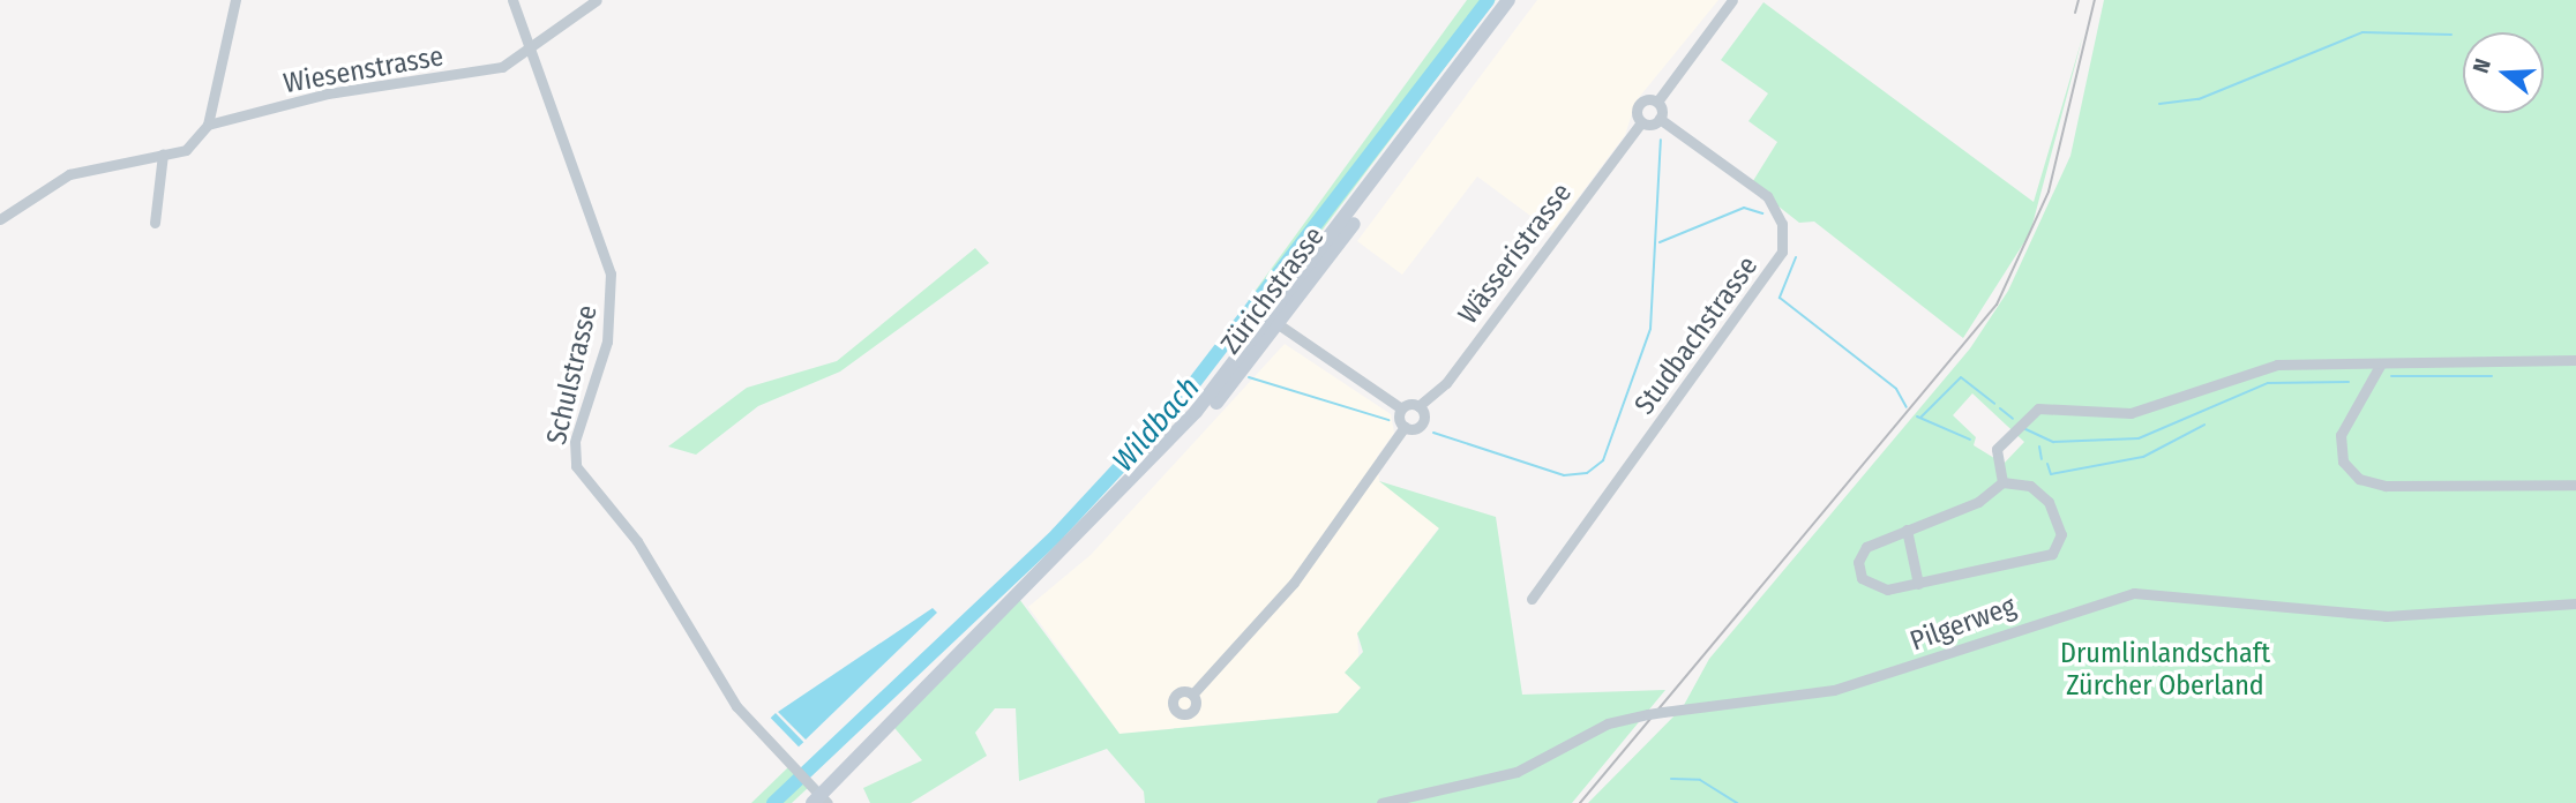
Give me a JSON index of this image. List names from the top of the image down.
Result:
{
  "streets": {
    "main road": ["Zürichstrasse"],
    "street": [
      "Wiesenstrasse",
      "Wässeristrasse",
      "Studbachstrasse",
      "Schulstrasse",
      "Pilgerweg"
    ]
  },
  "crossings": [
    ["Wiesenstrasse", "Schulstrasse"],
    ["Zürichstrasse", "Schulstrasse"]
  ],
  "water": ["Wildbach"],
  "parks": ["Drumlinlandschaft Zürcher Oberland"],
  "north": "left"
}
